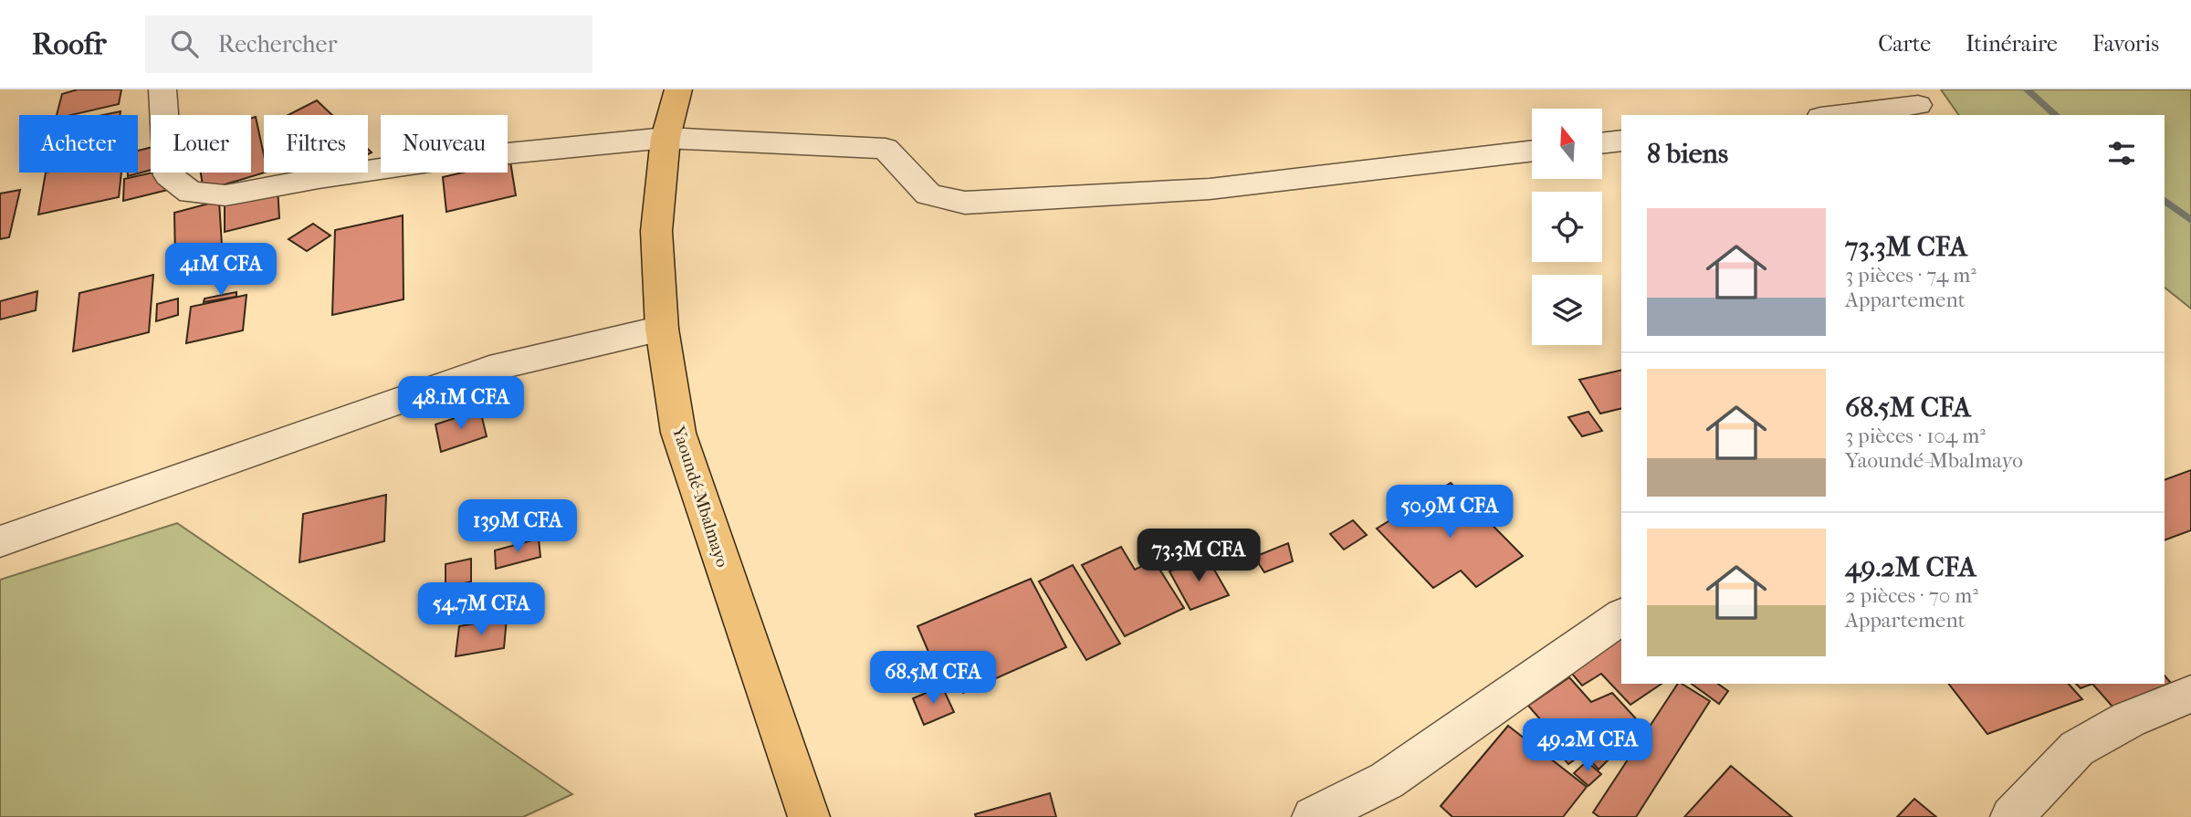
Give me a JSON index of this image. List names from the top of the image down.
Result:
{
  "streets": {
    "highway": ["Yaoundé-Mbalmayo"]
  },
  "north": "top",
  "page": {
    "header": "Roofr",
    "search": "Rechercher",
    "nav": ["Carte", "Itinéraire", "Favoris"],
    "chip": [
      "Acheter",
      "Louer",
      "Filtres",
      "Nouveau"
    ],
    "heading": "8 biens",
    "list": [
      {
        "name": "73.3M CFA",
        "note": "3 pièces · 74 m² · Appartement"
      },
      {
        "name": "68.5M CFA",
        "note": "3 pièces · 104 m² · Yaoundé-Mbalmayo"
      },
      {
        "name": "49.2M CFA",
        "note": "2 pièces · 70 m² · Appartement"
      }
    ],
    "price": [
      "41M CFA",
      "48.1M CFA",
      "50.9M CFA",
      "139M CFA",
      "73.3M CFA",
      "54.7M CFA",
      "68.5M CFA",
      "49.2M CFA"
    ]
  }
}
